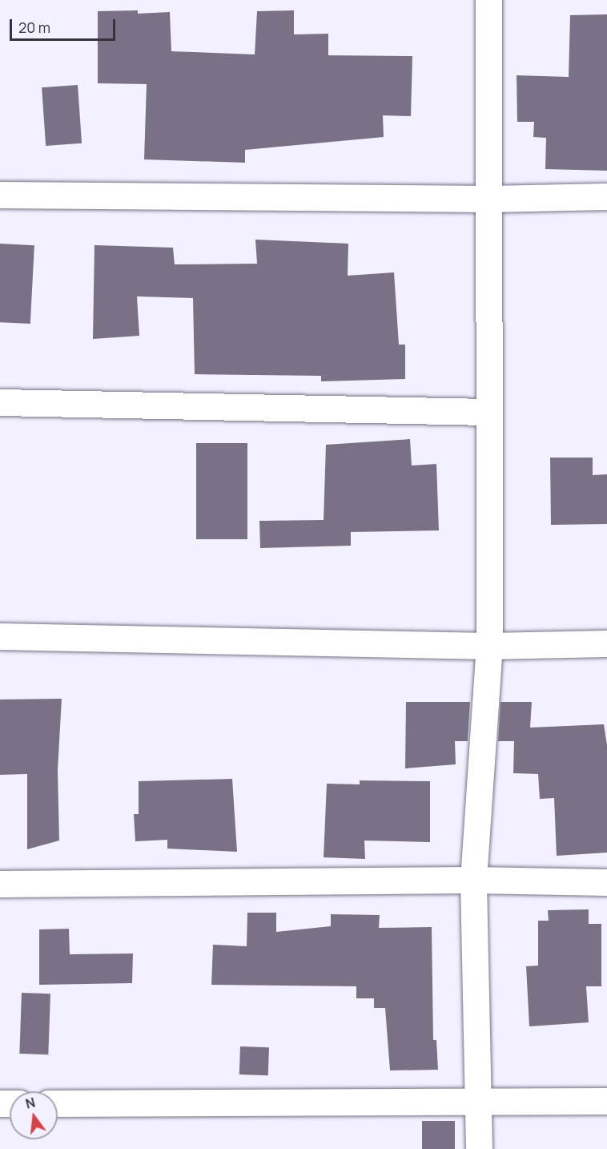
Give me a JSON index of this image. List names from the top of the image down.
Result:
{
  "scale_bar": "20 m",
  "north": "top"
}
